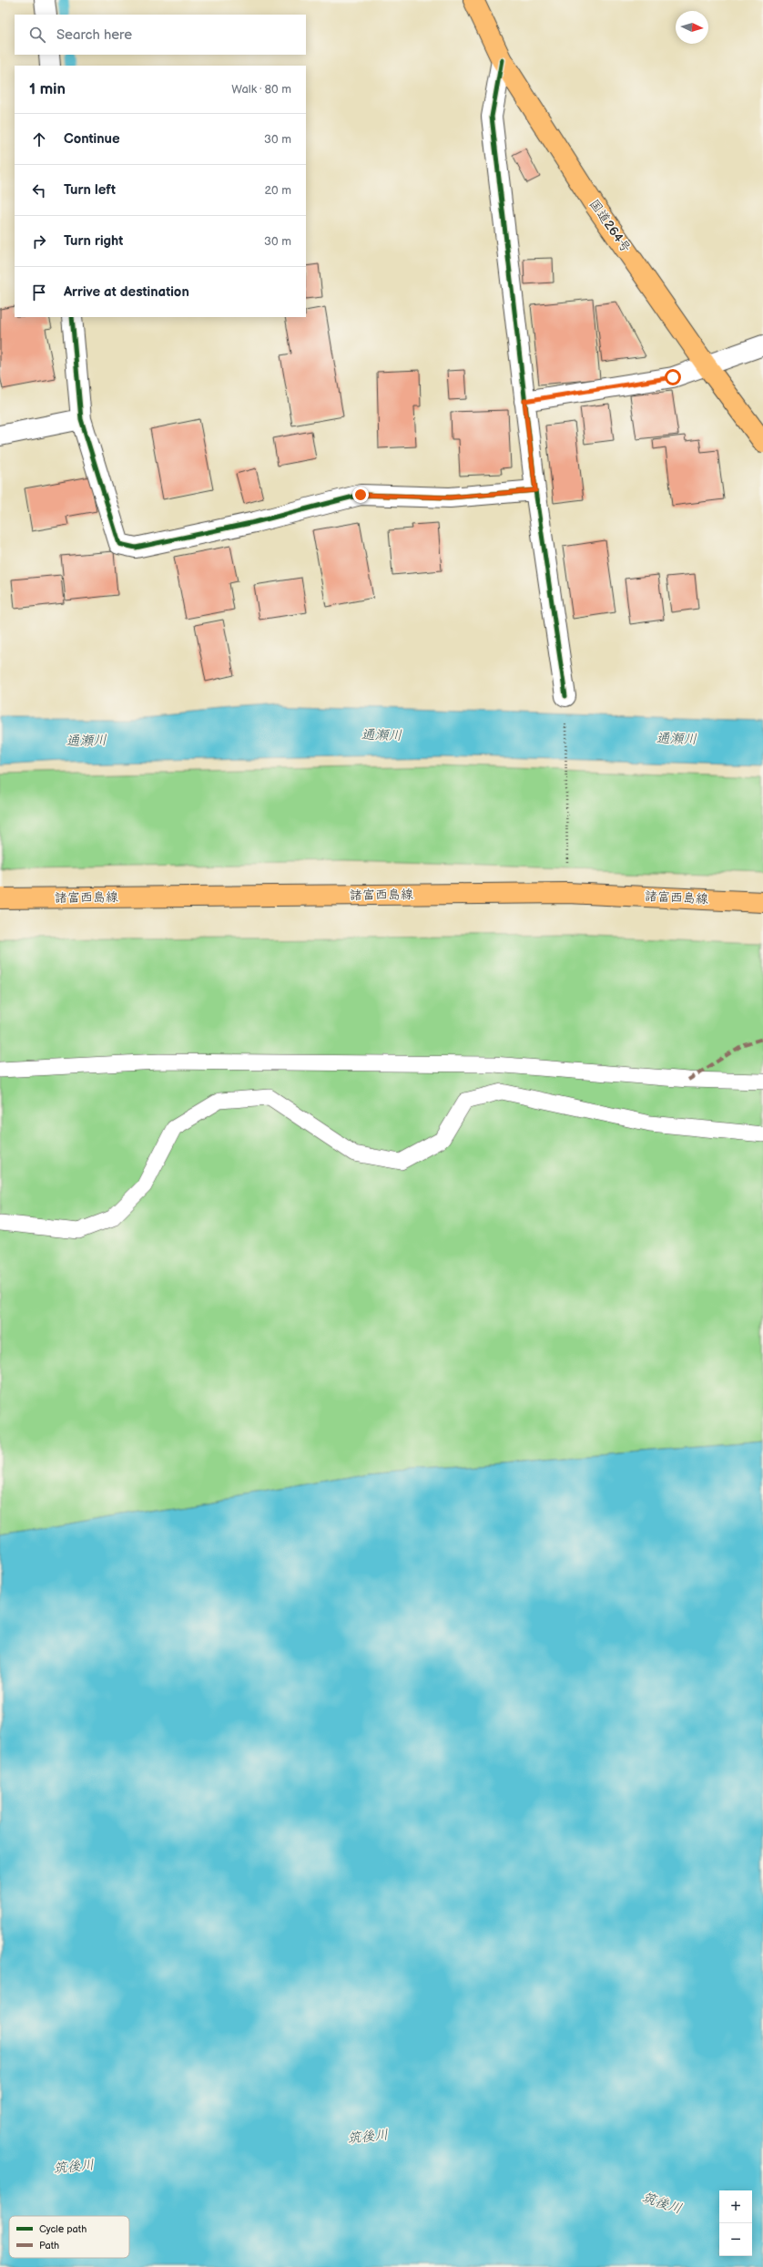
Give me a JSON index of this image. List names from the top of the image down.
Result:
{
  "streets": {
    "main road": ["国道264号", "諸富西島線"]
  },
  "water": ["通瀬川", "筑後川"],
  "legend": ["Cycle path", "Path"],
  "north": "right",
  "page": {
    "search": "Search here",
    "heading": ["1 min", "Walk · 80 m"],
    "list": [
      ["Continue", "30 m"],
      ["Turn left", "20 m"],
      ["Turn right", "30 m"],
      "Arrive at destination"
    ],
    "map_buttons": ["+", "−"]
  }
}
